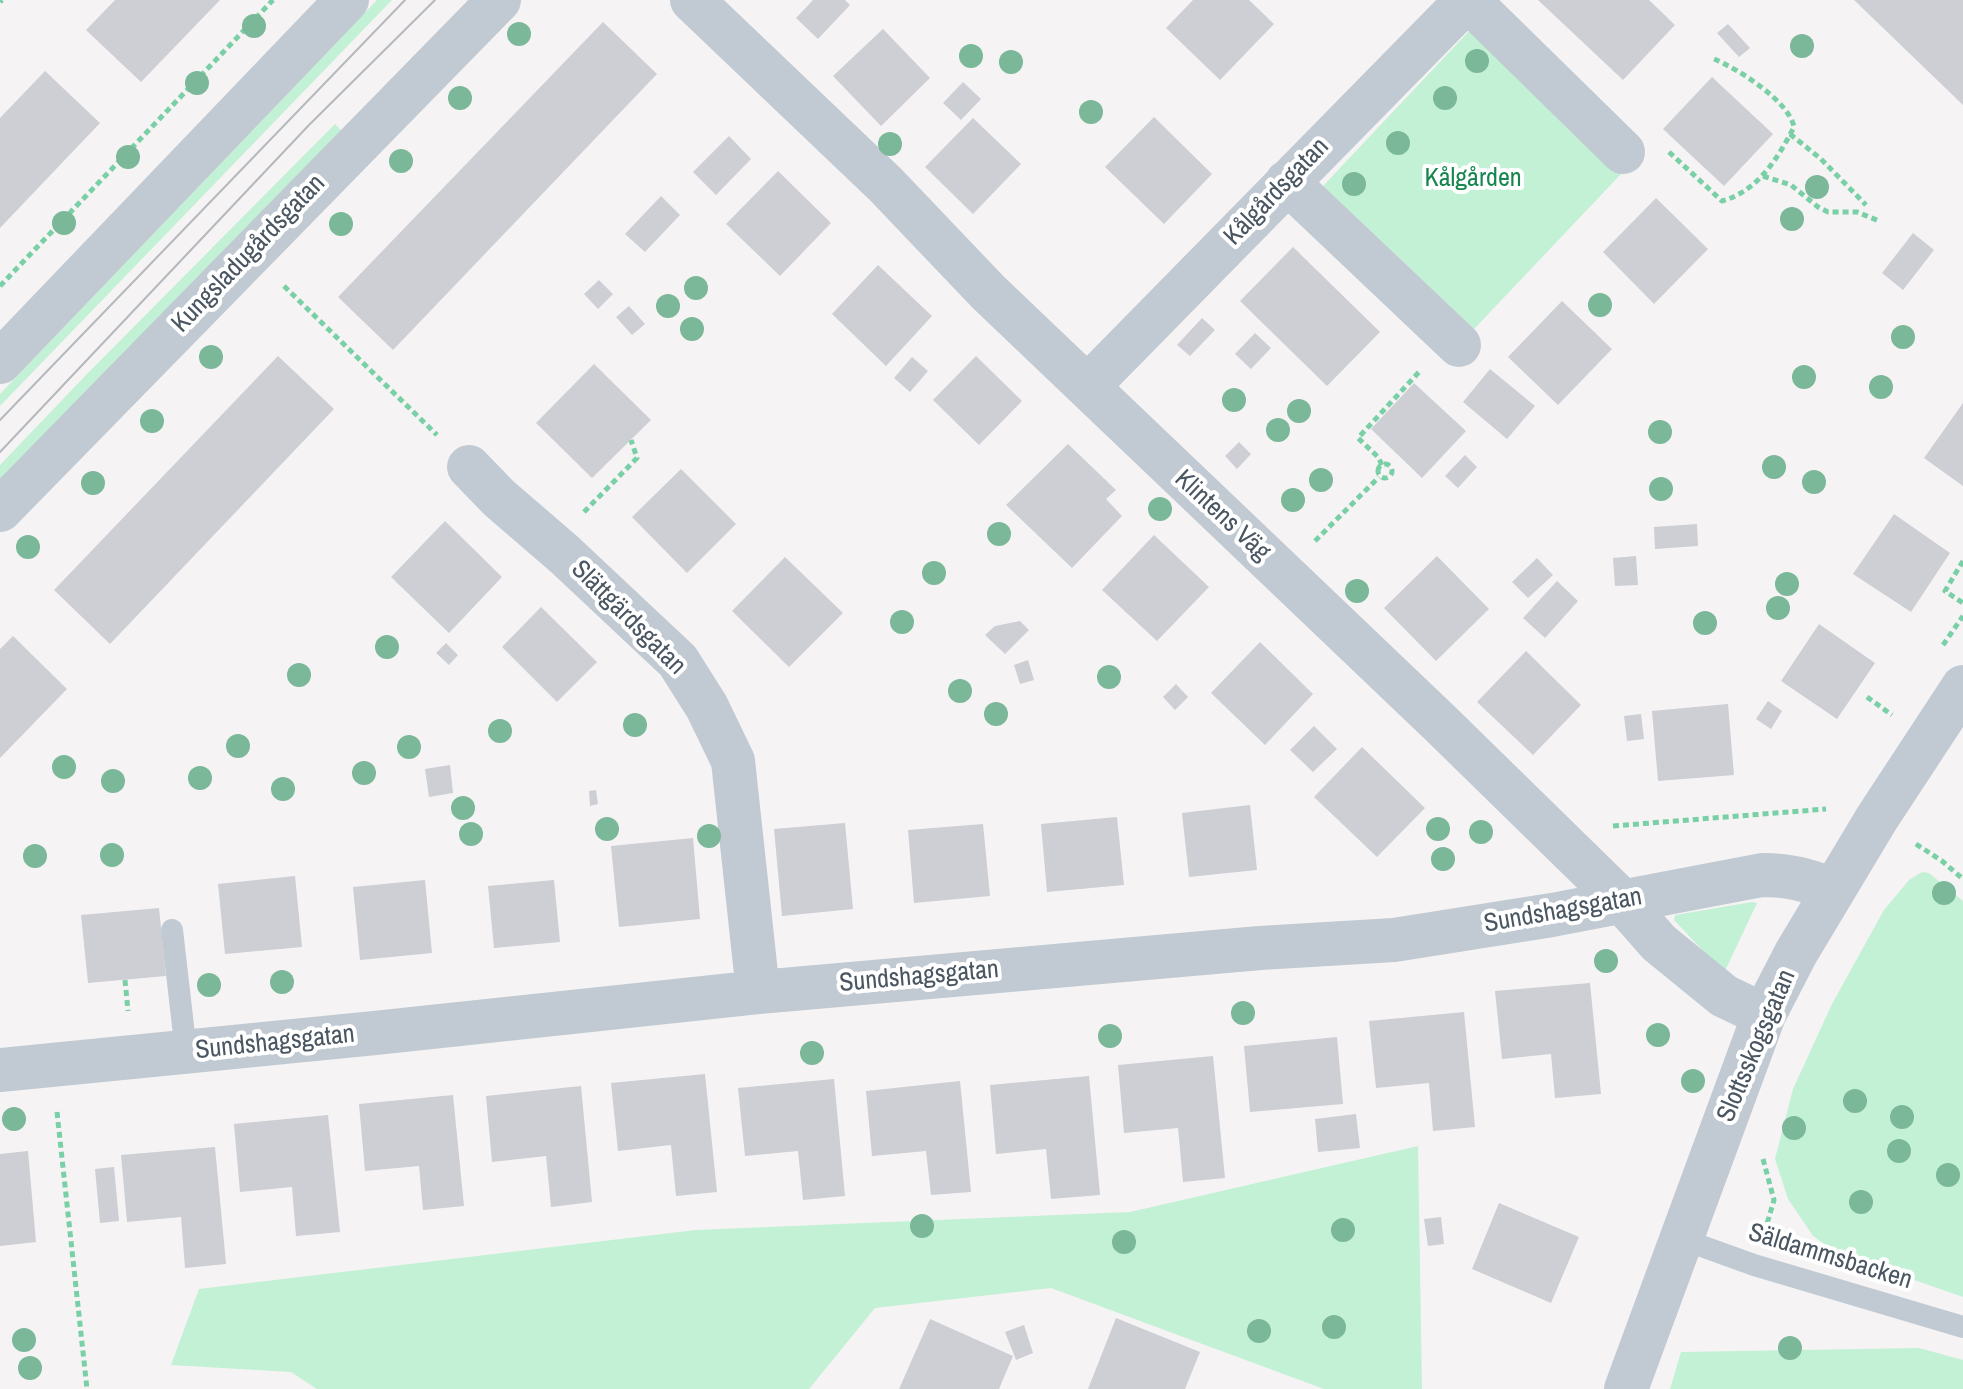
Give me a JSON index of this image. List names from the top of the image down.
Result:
{
  "streets": {
    "street": [
      "Kålgårdsgatan",
      "Kungsladugårdsgatan",
      "Klintens Väg",
      "Slättgärdsgatan",
      "Sundshagsgatan",
      "Slottsskogsgatan"
    ],
    "lane": ["Säldammsbacken"]
  },
  "crossings": [
    ["Kålgårdsgatan", "Klintens Väg"],
    ["Klintens Väg", "Sundshagsgatan"],
    ["Klintens Väg", "Slottsskogsgatan"],
    ["Slättgärdsgatan", "Sundshagsgatan"],
    ["Sundshagsgatan", "Slottsskogsgatan"],
    ["Slottsskogsgatan", "Säldammsbacken"]
  ],
  "parks": ["Kålgården"]
}
